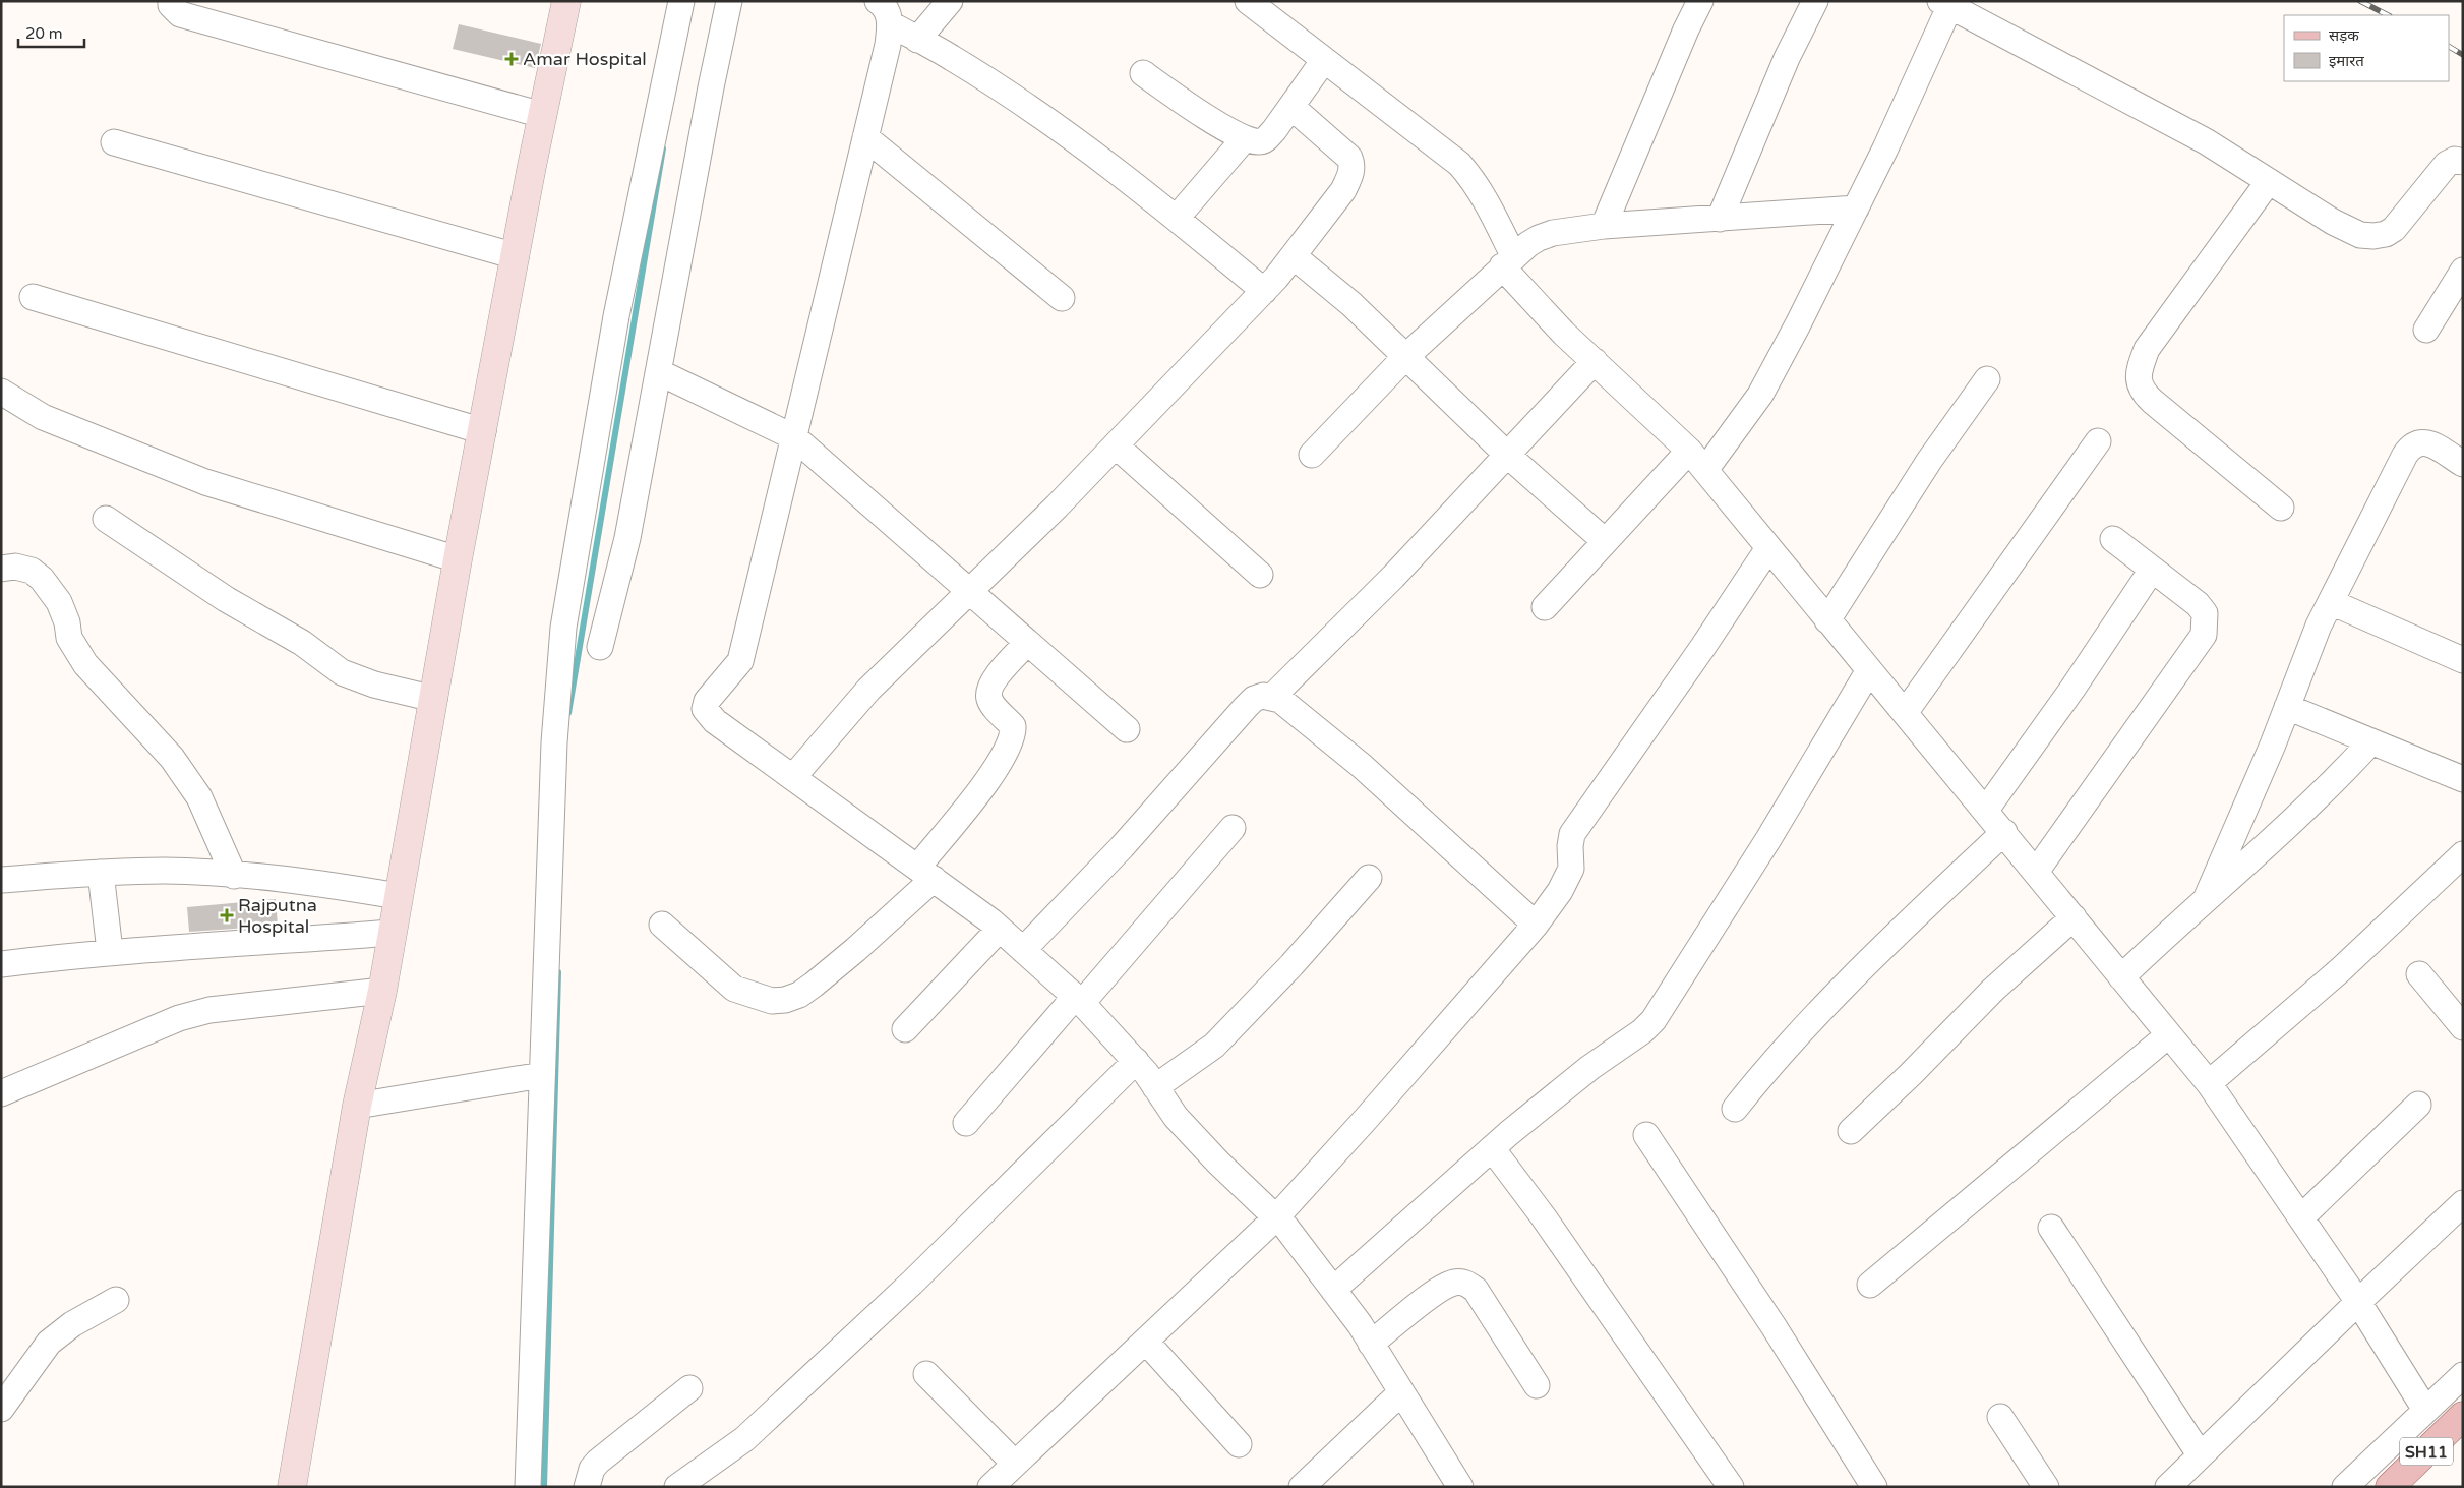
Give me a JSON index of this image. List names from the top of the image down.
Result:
{
  "streets": {
    "main road": ["SH11"]
  },
  "places": {
    "health": ["Amar Hospital", "Rajputna Hospital"]
  },
  "legend": ["सड़क", "इमारत"],
  "scale_bar": "20 m"
}
